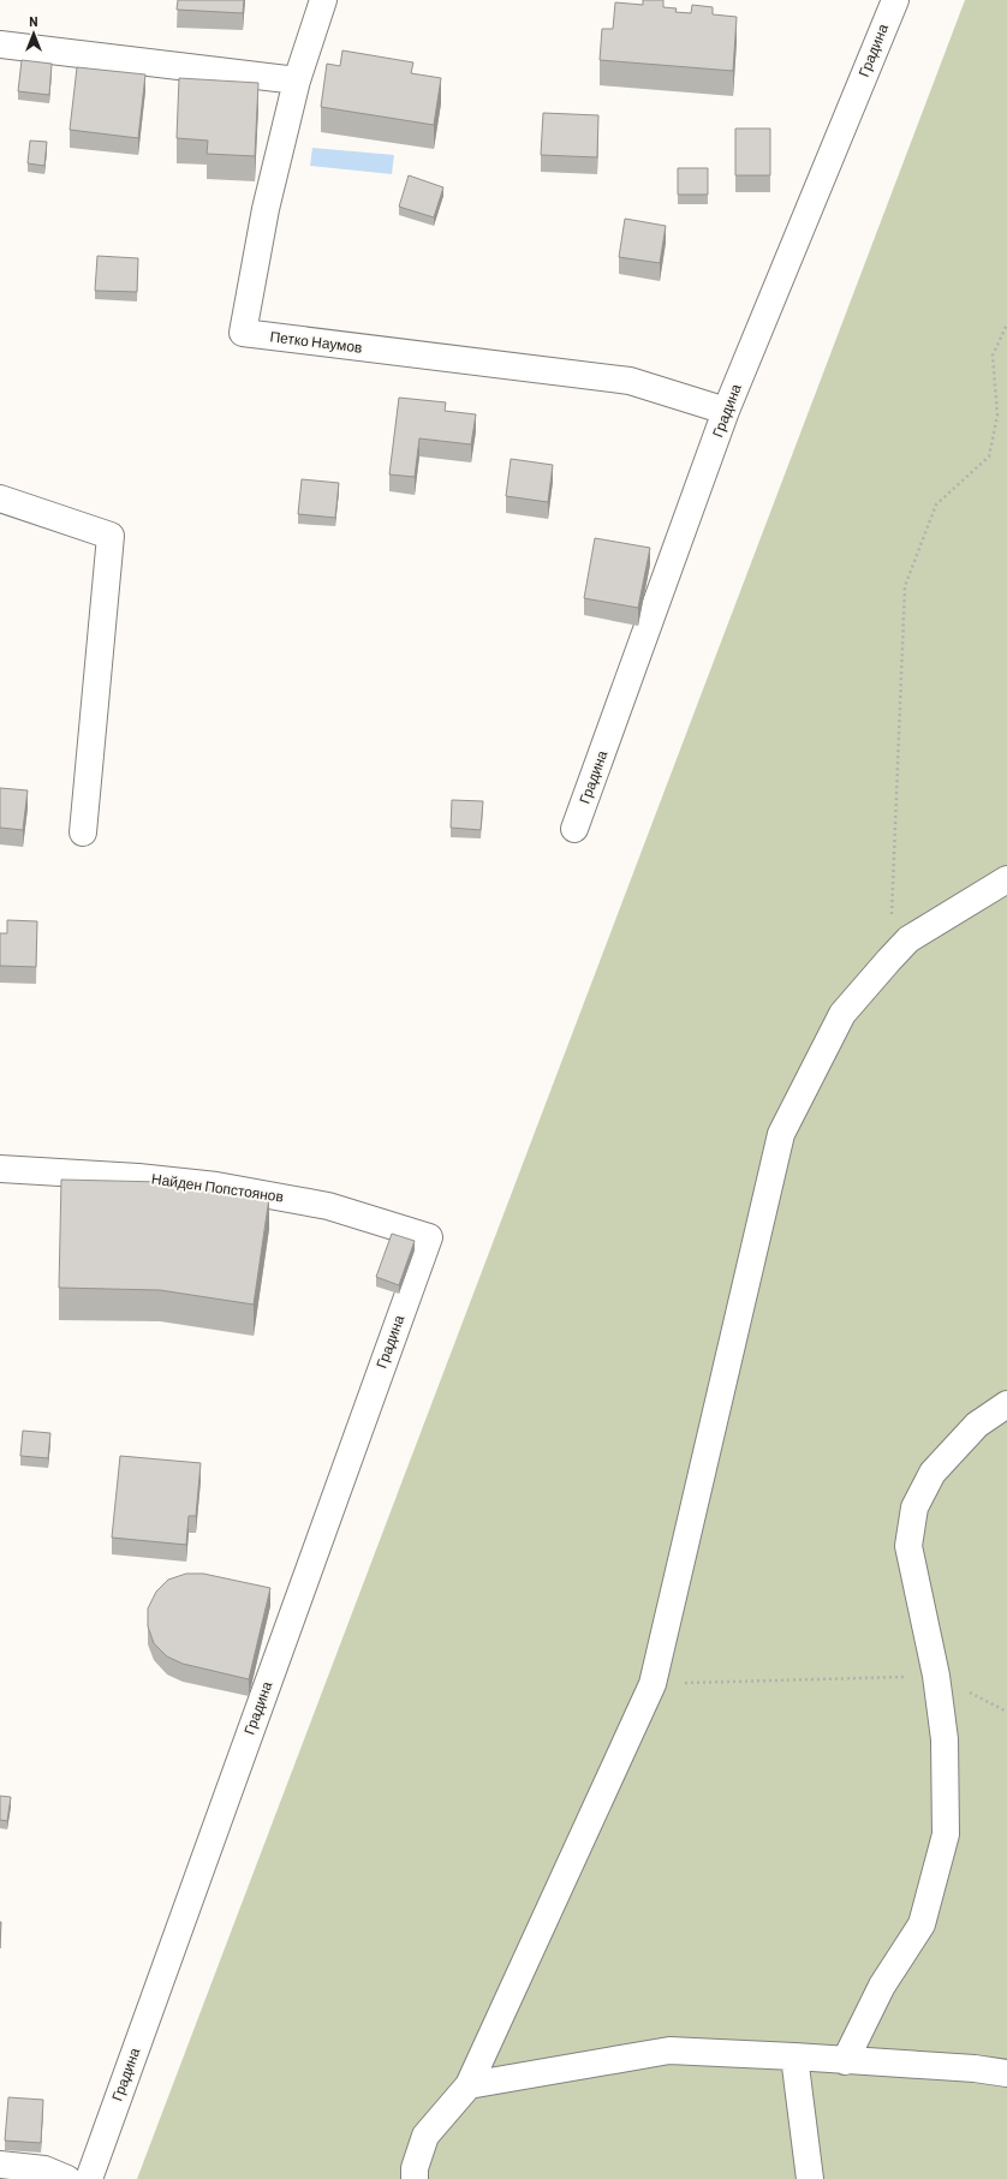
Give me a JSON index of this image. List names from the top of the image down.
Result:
{
  "streets": {
    "street": ["Градина", "Петко Наумов", "Найден Попстоянов"]
  },
  "crossings": [
    ["Градина", "Петко Наумов"],
    ["Градина", "Найден Попстоянов"]
  ],
  "north": "top"
}
